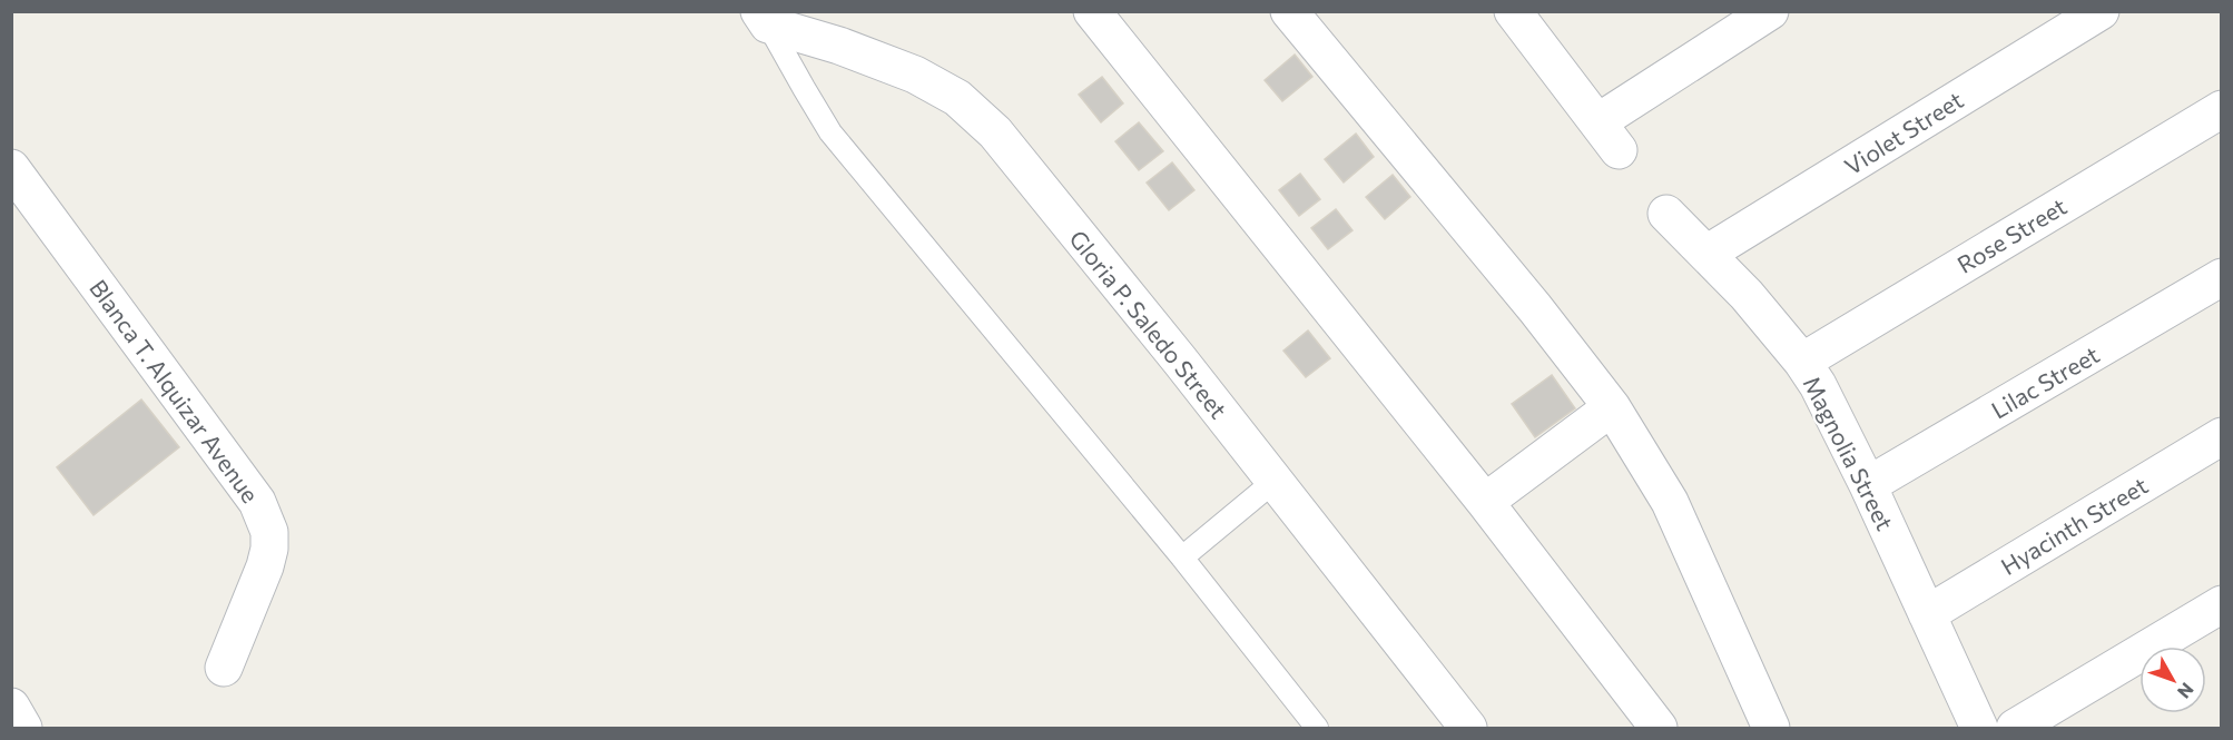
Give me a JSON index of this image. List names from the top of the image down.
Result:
{
  "streets": {
    "street": [
      "Violet Street",
      "Rose Street",
      "Gloria P. Saledo Street",
      "Lilac Street",
      "Blanca T. Alquizar Avenue",
      "Magnolia Street",
      "Hyacinth Street"
    ]
  },
  "crossings": [
    ["Violet Street", "Magnolia Street"],
    ["Rose Street", "Magnolia Street"],
    ["Lilac Street", "Magnolia Street"],
    ["Magnolia Street", "Hyacinth Street"]
  ],
  "north": "bottom right"
}
